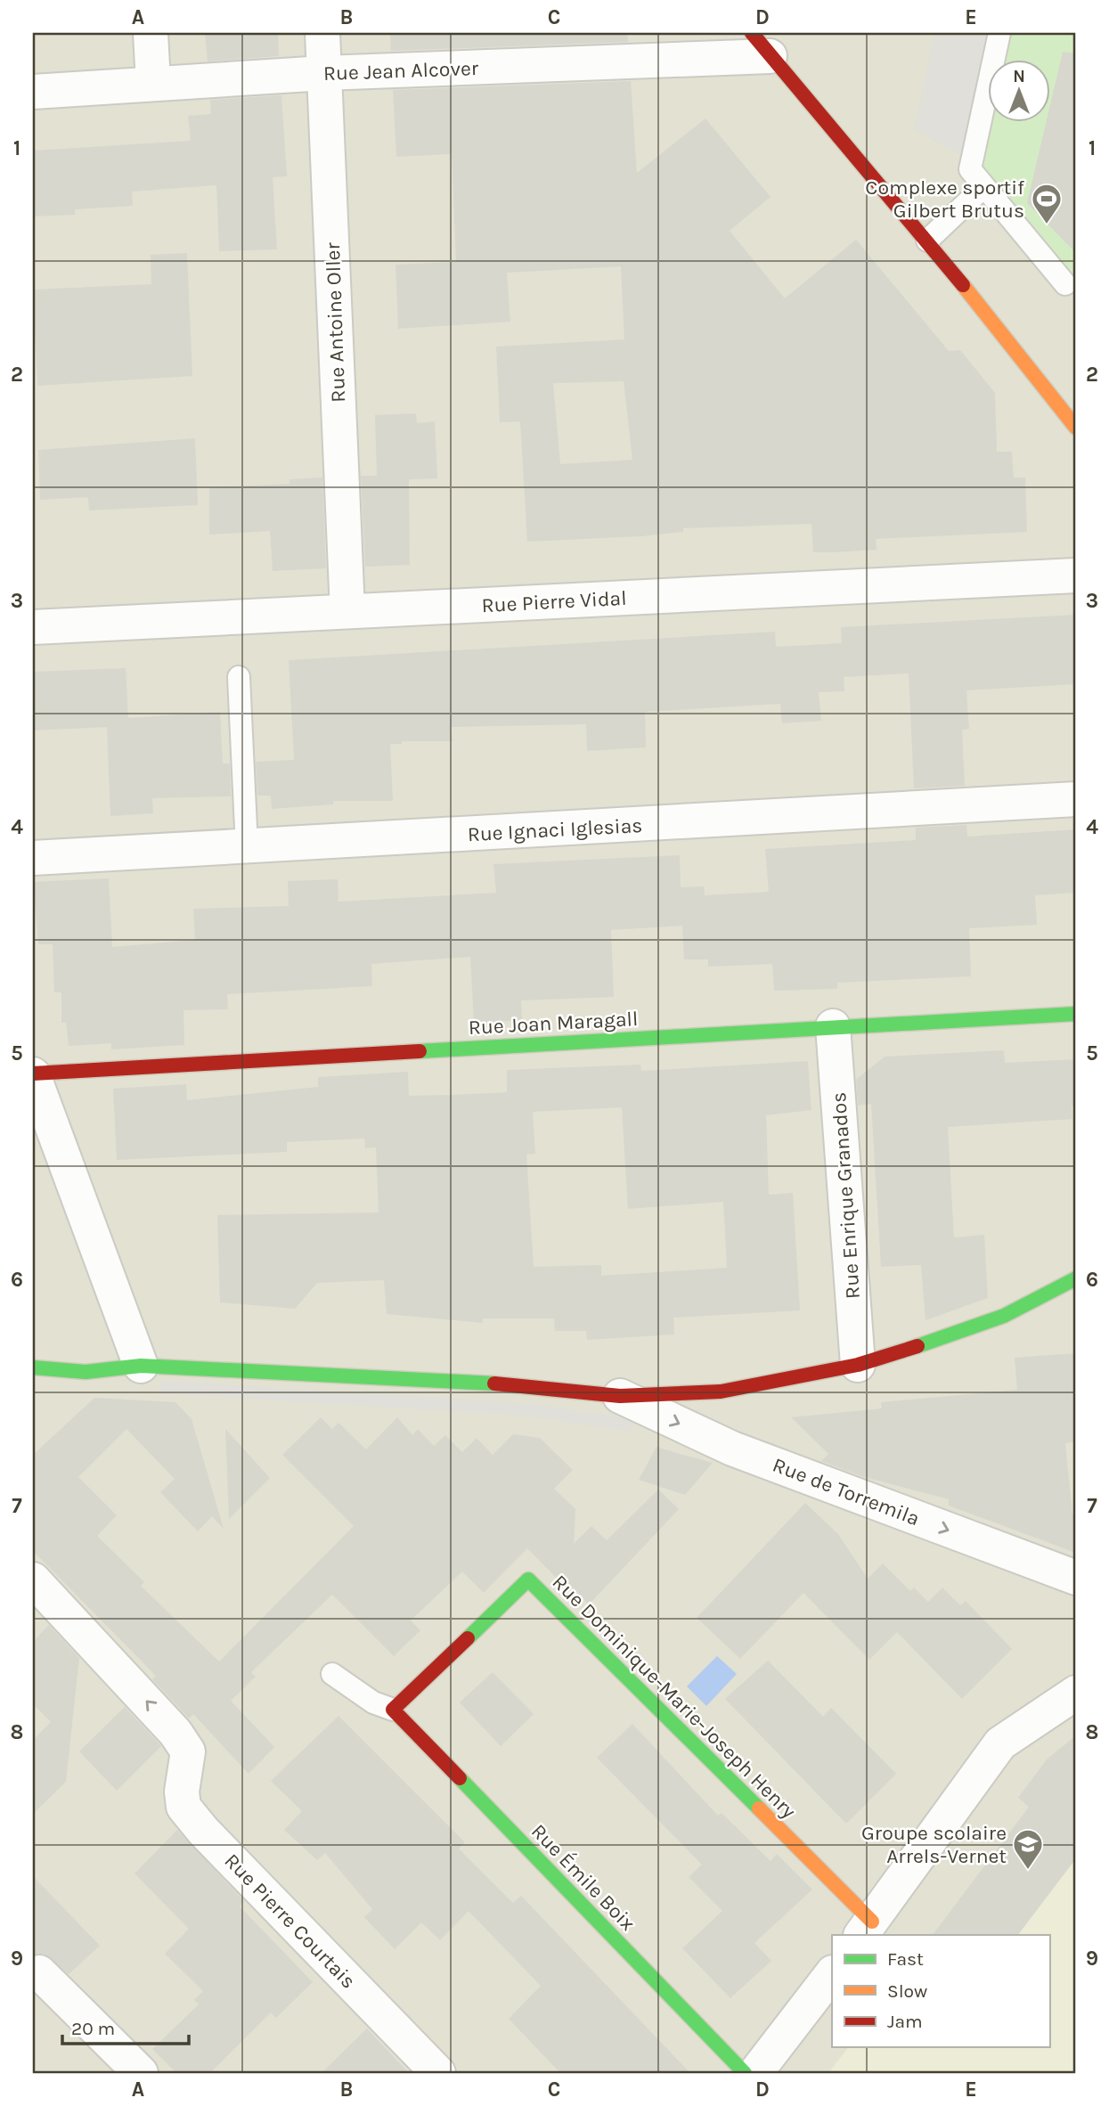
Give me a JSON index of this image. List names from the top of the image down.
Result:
{
  "streets": {
    "street": [
      "Rue Jean Alcover",
      "Rue Antoine Oller",
      "Rue Pierre Vidal",
      "Rue Ignaci Iglesias",
      "Rue Joan Maragall",
      "Rue Enrique Granados",
      "Rue de Torremila",
      "Rue Dominique-Marie-Joseph Henry",
      "Rue Émile Boix",
      "Rue Pierre Courtais"
    ]
  },
  "crossings": [
    ["Rue Jean Alcover", "Rue Antoine Oller"],
    ["Rue Antoine Oller", "Rue Pierre Vidal"],
    ["Rue Joan Maragall", "Rue Enrique Granados"],
    ["Rue Dominique-Marie-Joseph Henry", "Rue Émile Boix"]
  ],
  "one_way": ["Rue de Torremila", "Rue Pierre Courtais"],
  "places": {
    "sports": ["Complexe sportif Gilbert Brutus"],
    "school or university": ["Groupe scolaire Arrels-Vernet"]
  },
  "legend": ["Fast", "Slow", "Jam"],
  "scale_bar": "20 m",
  "north": "top",
  "grid": {
    "columns": [
      "A",
      "B",
      "C",
      "D",
      "E"
    ],
    "rows": [
      "1",
      "2",
      "3",
      "4",
      "5",
      "6",
      "7",
      "8",
      "9"
    ]
  }
}
